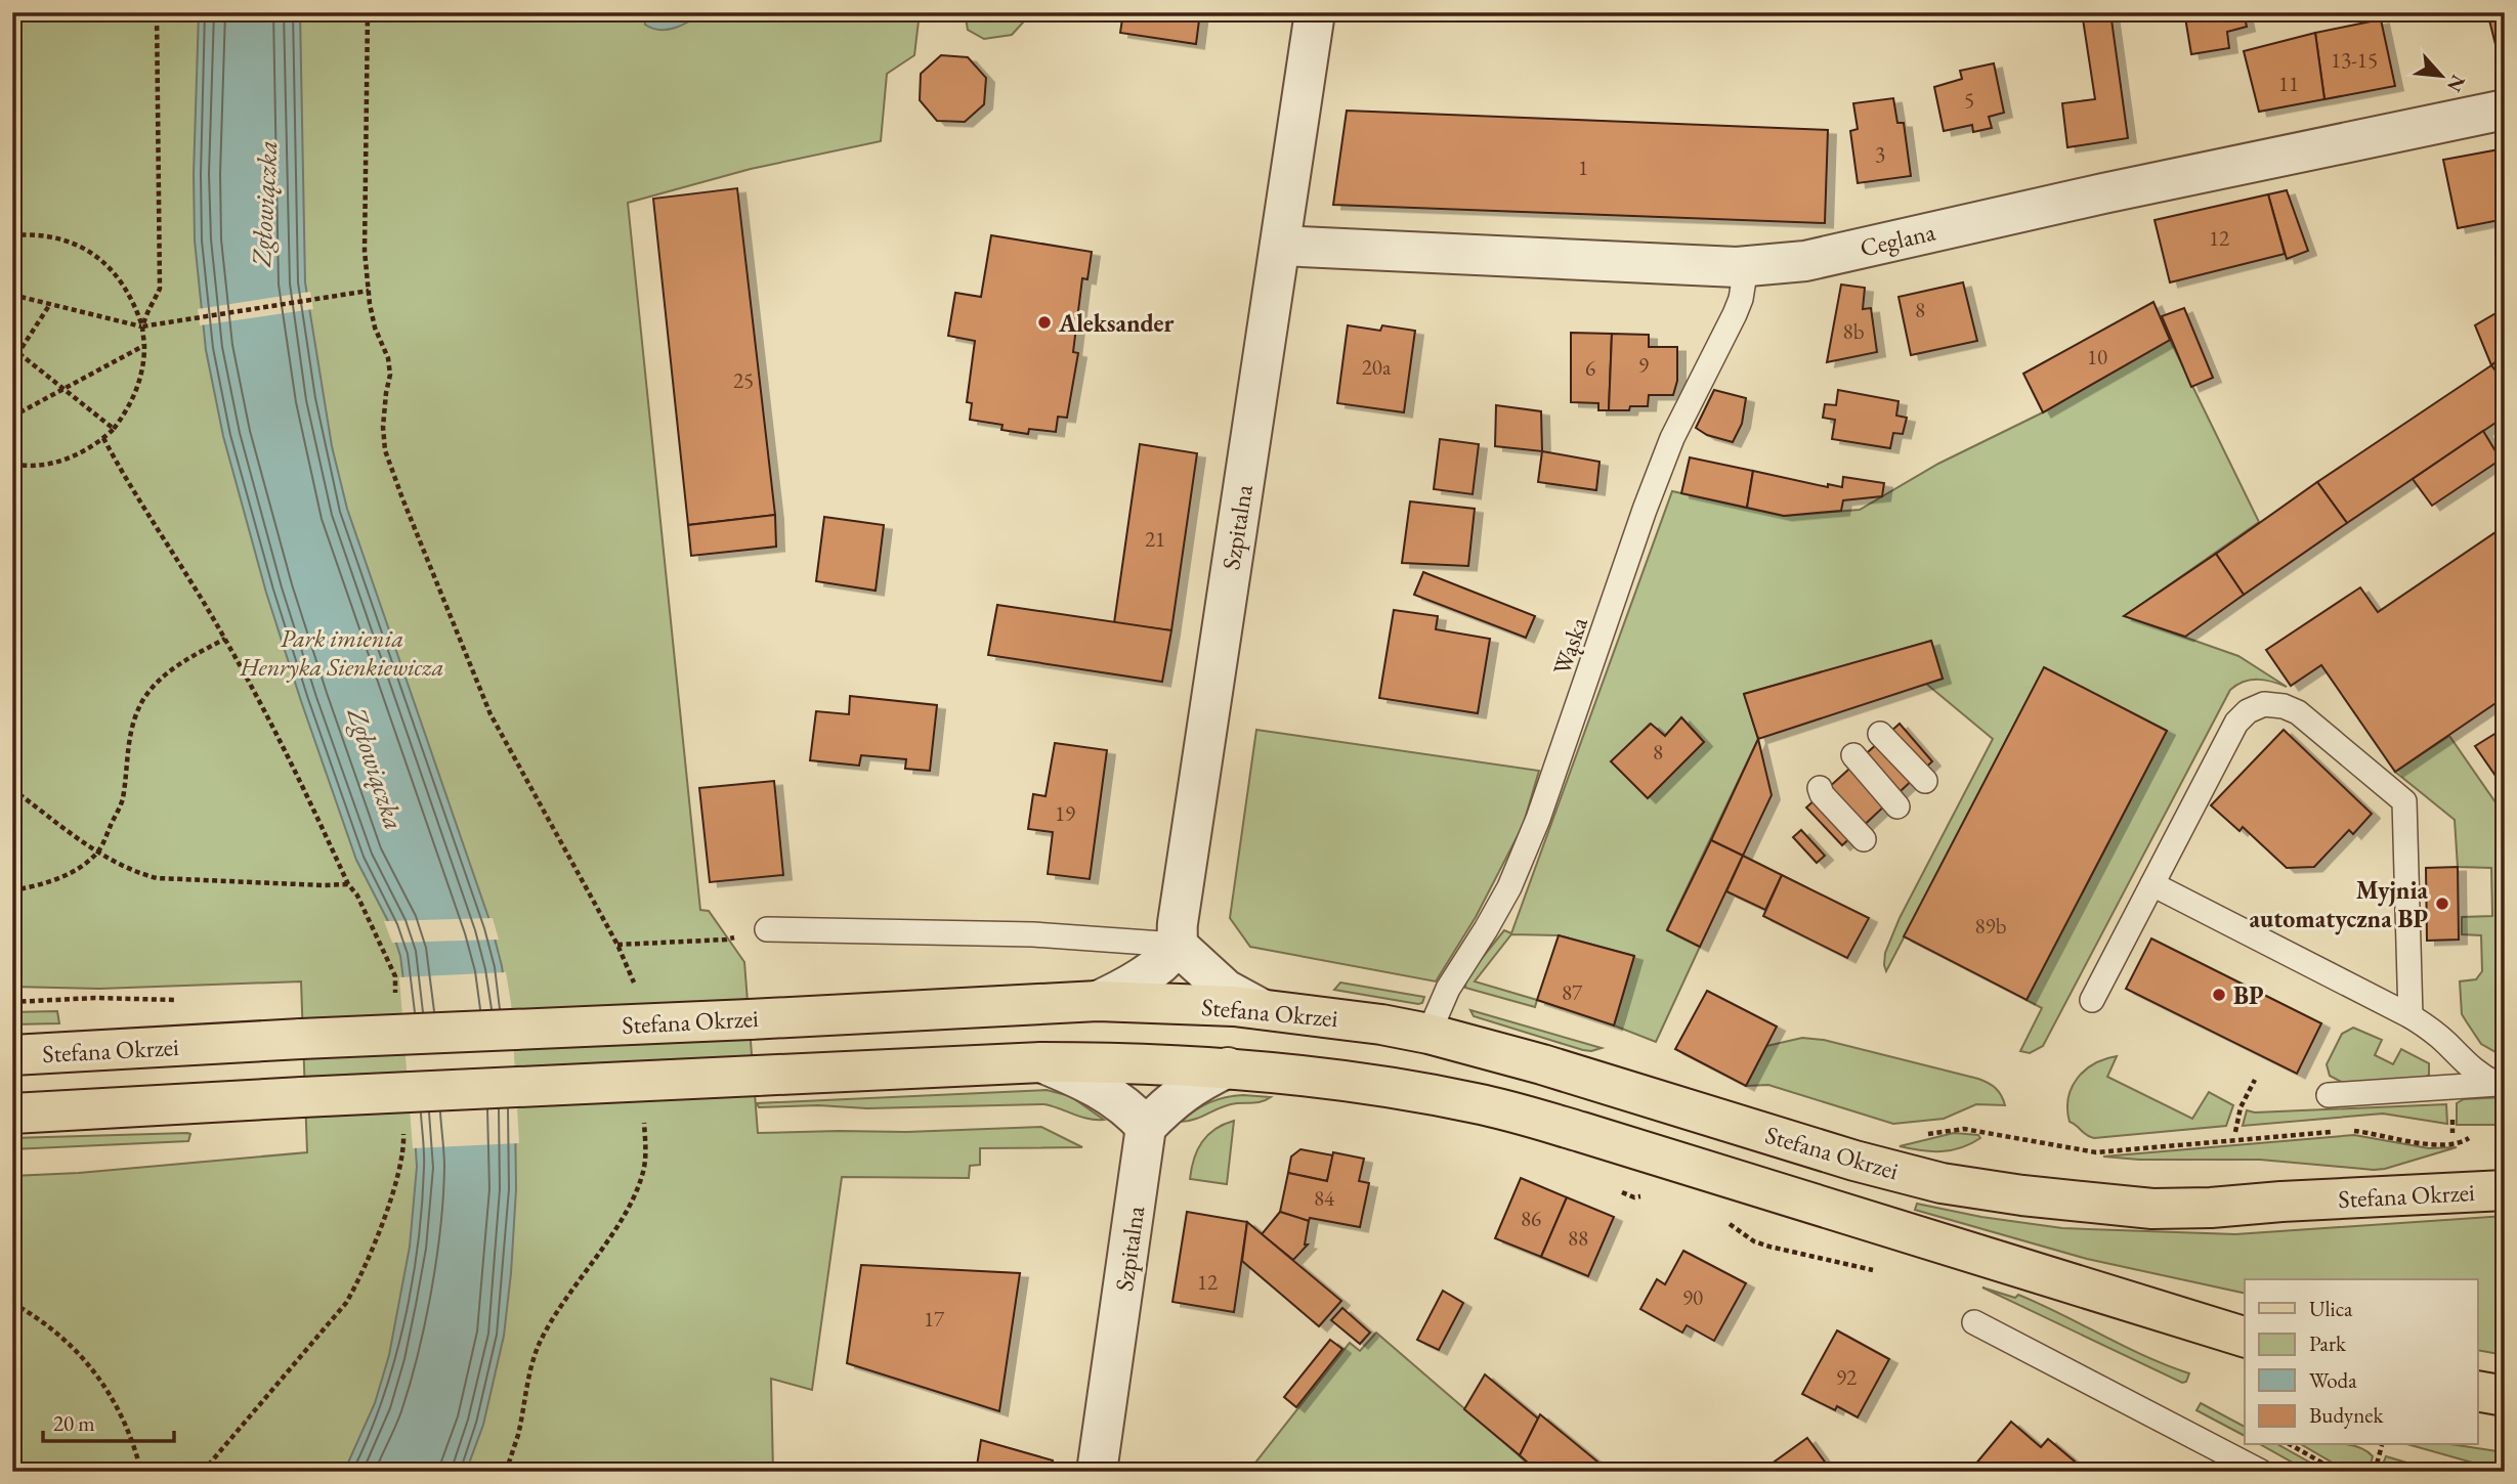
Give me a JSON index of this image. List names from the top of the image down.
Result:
{
  "streets": {
    "main road": ["Stefana Okrzei"],
    "street": ["Ceglana", "Szpitalna"],
    "lane": ["Wąska"]
  },
  "crossings": [
    ["Ceglana", "Szpitalna"],
    ["Ceglana", "Wąska"],
    ["Wąska", "Stefana Okrzei"]
  ],
  "water": ["Zgłowiączka"],
  "parks": ["Park imienia Henryka Sienkiewicza"],
  "places": ["Aleksander", "Myjnia automatyczna BP", "BP"],
  "house_numbers": [
    "13-15",
    "11",
    "5",
    "3",
    "1",
    "12",
    "8",
    "8b",
    "10",
    "9",
    "20a",
    "6",
    "25",
    "21",
    "8",
    "19",
    "89b",
    "87",
    "84",
    "86",
    "88",
    "12",
    "90",
    "17",
    "92"
  ],
  "legend": [
    "Ulica",
    "Park",
    "Woda",
    "Budynek"
  ],
  "scale_bar": "20 m",
  "north": "bottom right"
}
